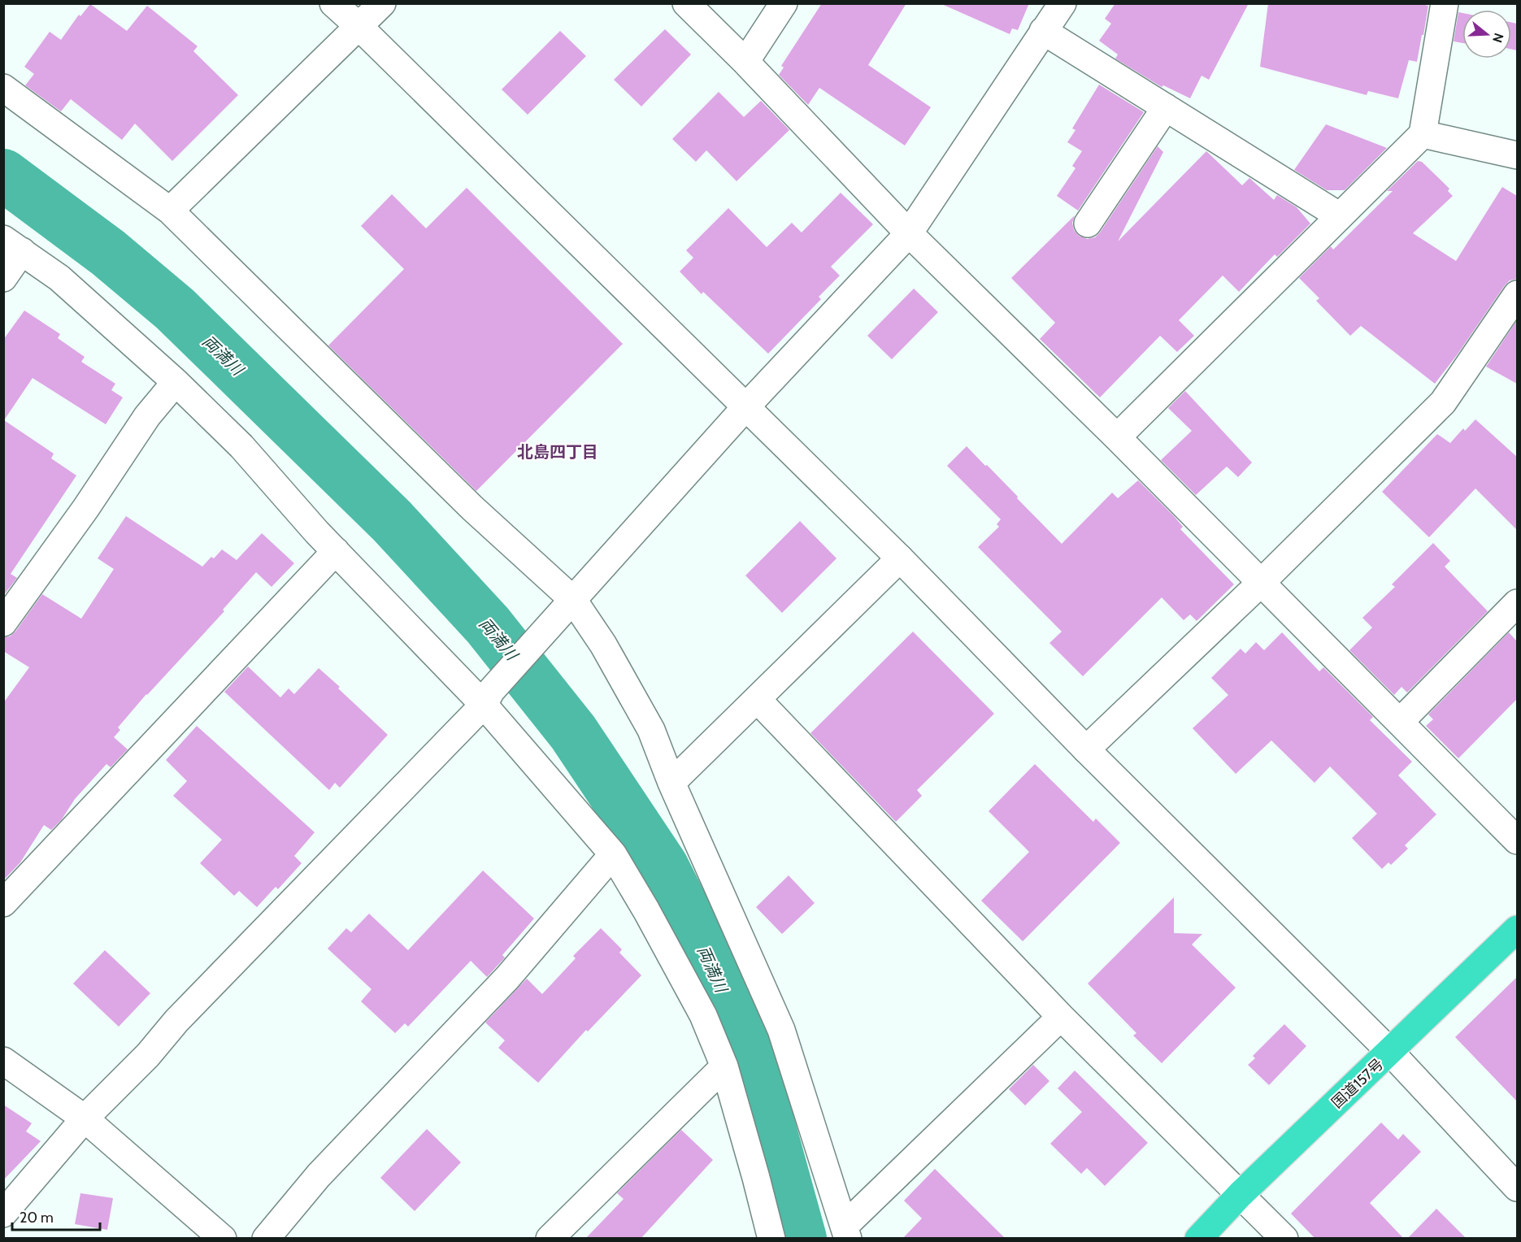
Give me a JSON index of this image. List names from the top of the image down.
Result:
{
  "streets": {
    "highway": ["国道157号"]
  },
  "districts": ["北島四丁目"],
  "water": ["両満川"],
  "scale_bar": "20 m",
  "north": "right"
}
